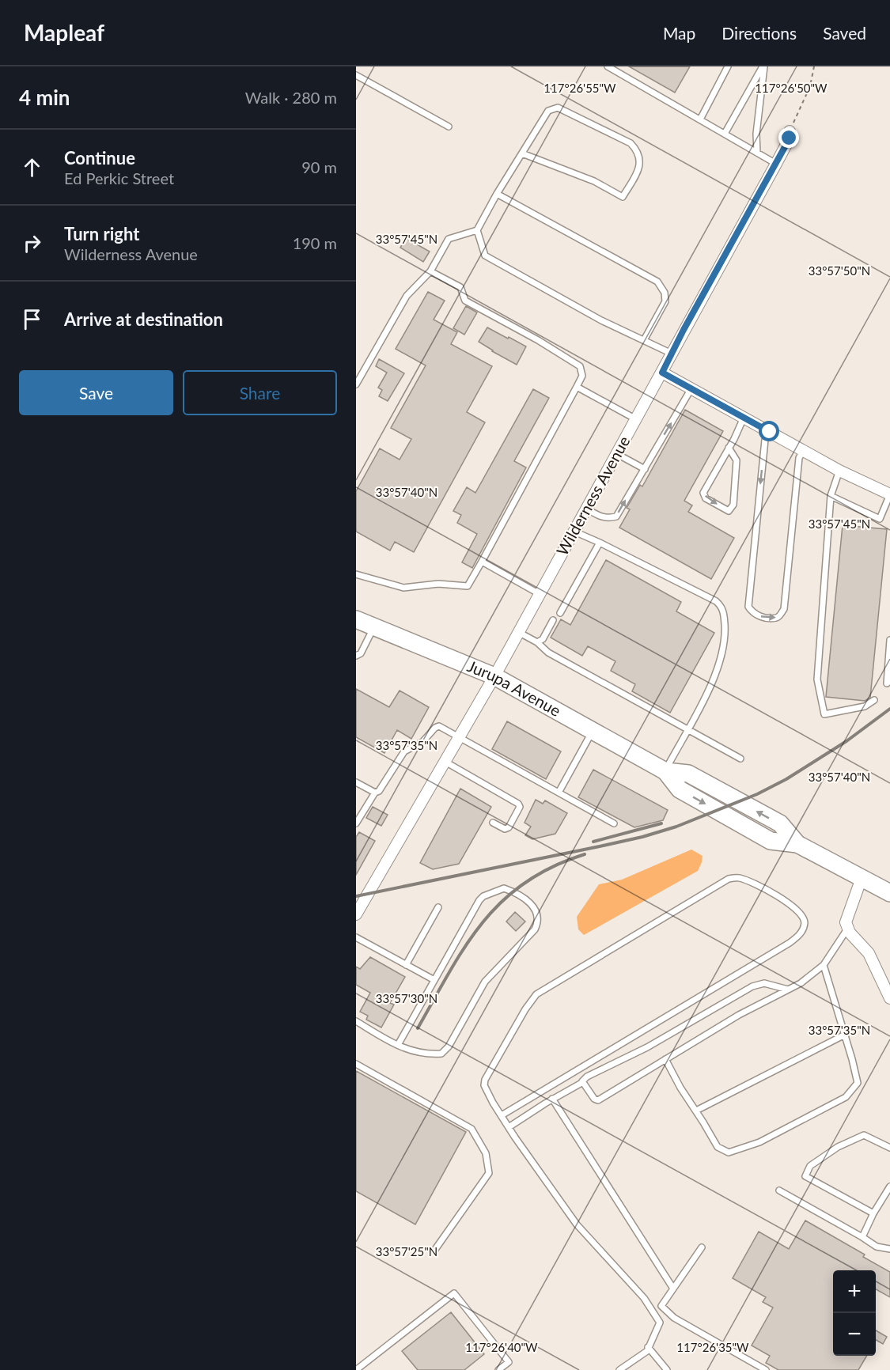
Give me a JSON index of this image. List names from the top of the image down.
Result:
{
  "streets": {
    "main road": ["Jurupa Avenue"],
    "street": ["Wilderness Avenue"]
  },
  "crossings": [
    ["Wilderness Avenue", "Jurupa Avenue"]
  ],
  "page": {
    "header": "Mapleaf",
    "nav": ["Map", "Directions", "Saved"],
    "heading": ["4 min", "Walk · 280 m"],
    "list": [
      ["Continue", "Ed Perkic Street", "90 m"],
      ["Turn right", "Wilderness Avenue", "190 m"],
      "Arrive at destination"
    ],
    "buttons": ["Save", "Share"],
    "map_buttons": ["+", "−"]
  },
  "coordinates": [
    "117°26'55\"W",
    "117°26'50\"W",
    "33°57'45\"N",
    "33°57'50\"N",
    "33°57'40\"N",
    "33°57'35\"N",
    "33°57'30\"N",
    "33°57'25\"N",
    "117°26'40\"W",
    "117°26'35\"W"
  ]
}
